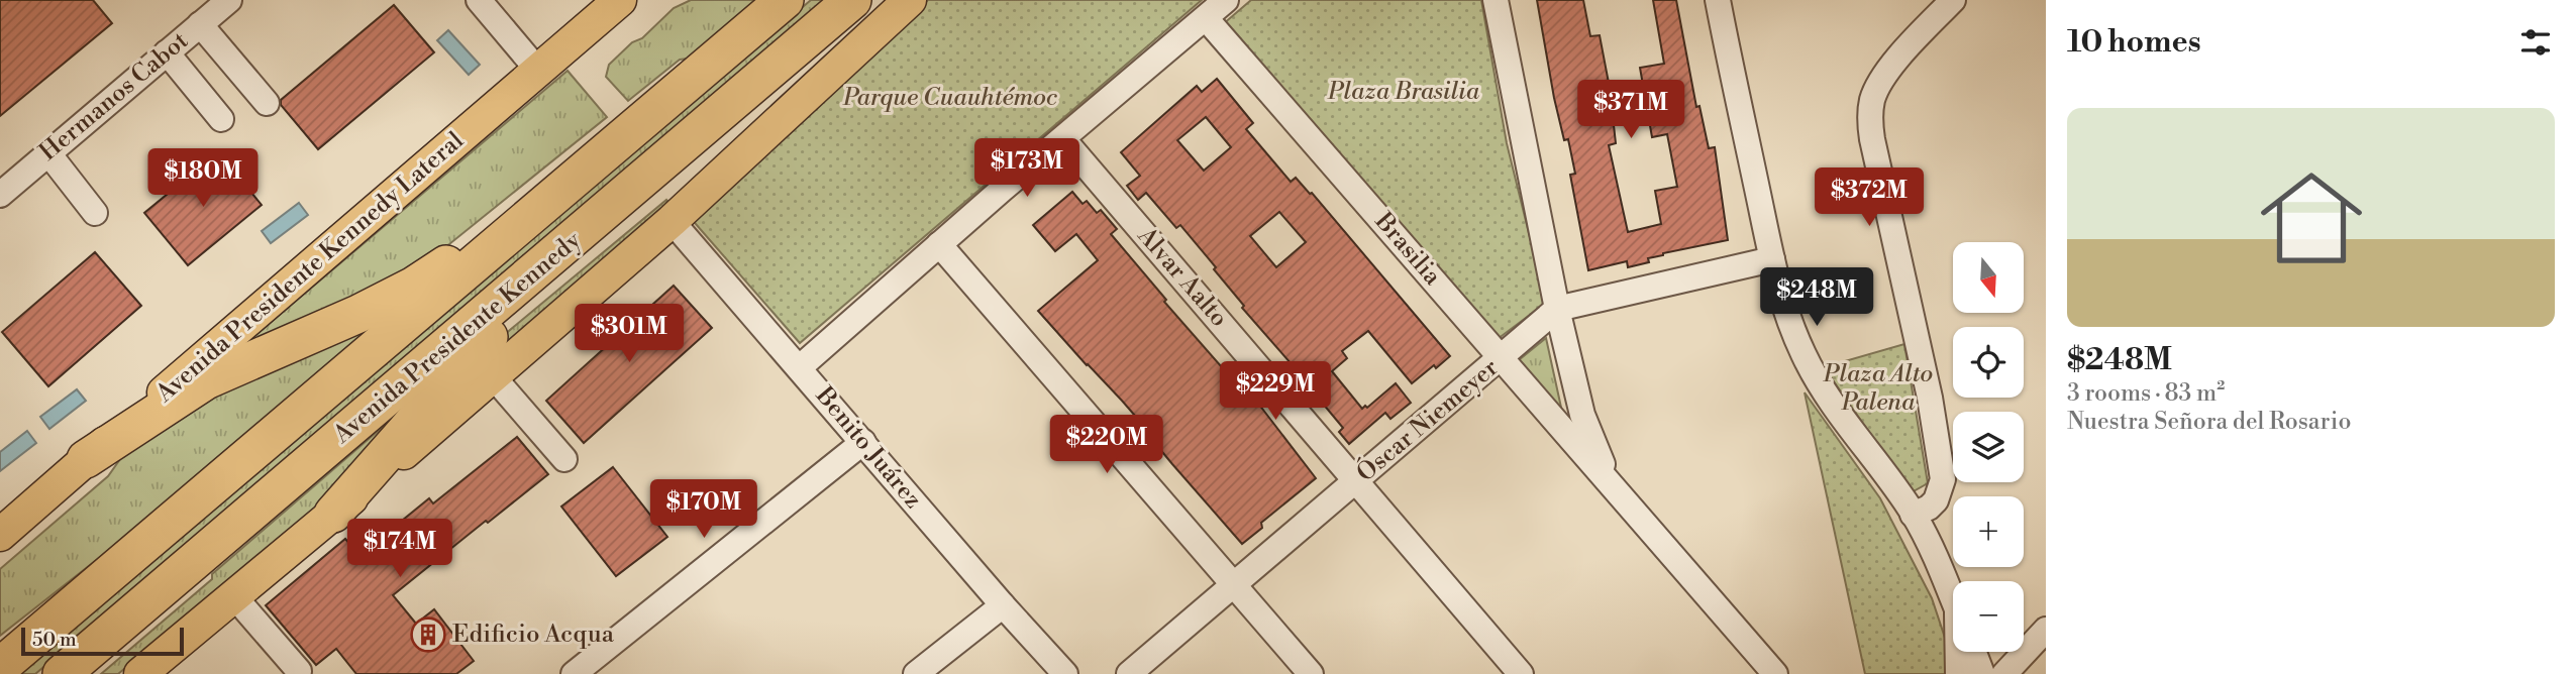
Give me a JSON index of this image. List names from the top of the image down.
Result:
{
  "streets": {
    "highway": ["Avenida Presidente Kennedy"],
    "main road": ["Avenida Presidente Kennedy Lateral"],
    "street": [
      "Hermanos Cabot",
      "Brasilia",
      "Alvar Aalto",
      "Óscar Niemeyer",
      "Benito Juárez"
    ]
  },
  "crossings": [
    ["Brasilia", "Óscar Niemeyer"],
    ["Alvar Aalto", "Óscar Niemeyer"]
  ],
  "parks": ["Plaza Brasilia", "Parque Cuauhtémoc", "Plaza Alto Palena"],
  "places": {
    "building": ["Edificio Acqua"]
  },
  "scale_bar": "50 m",
  "north": "bottom",
  "page": {
    "heading": "10 homes",
    "price": [
      "$371M",
      "$173M",
      "$180M",
      "$372M",
      "$248M",
      "$301M",
      "$229M",
      "$220M",
      "$170M",
      "$174M"
    ],
    "list": [
      {
        "name": "$248M",
        "note": "3 rooms · 83 m² · Nuestra Señora del Rosario"
      }
    ],
    "map_buttons": ["+", "−"],
    "scale": "50 m"
  }
}
